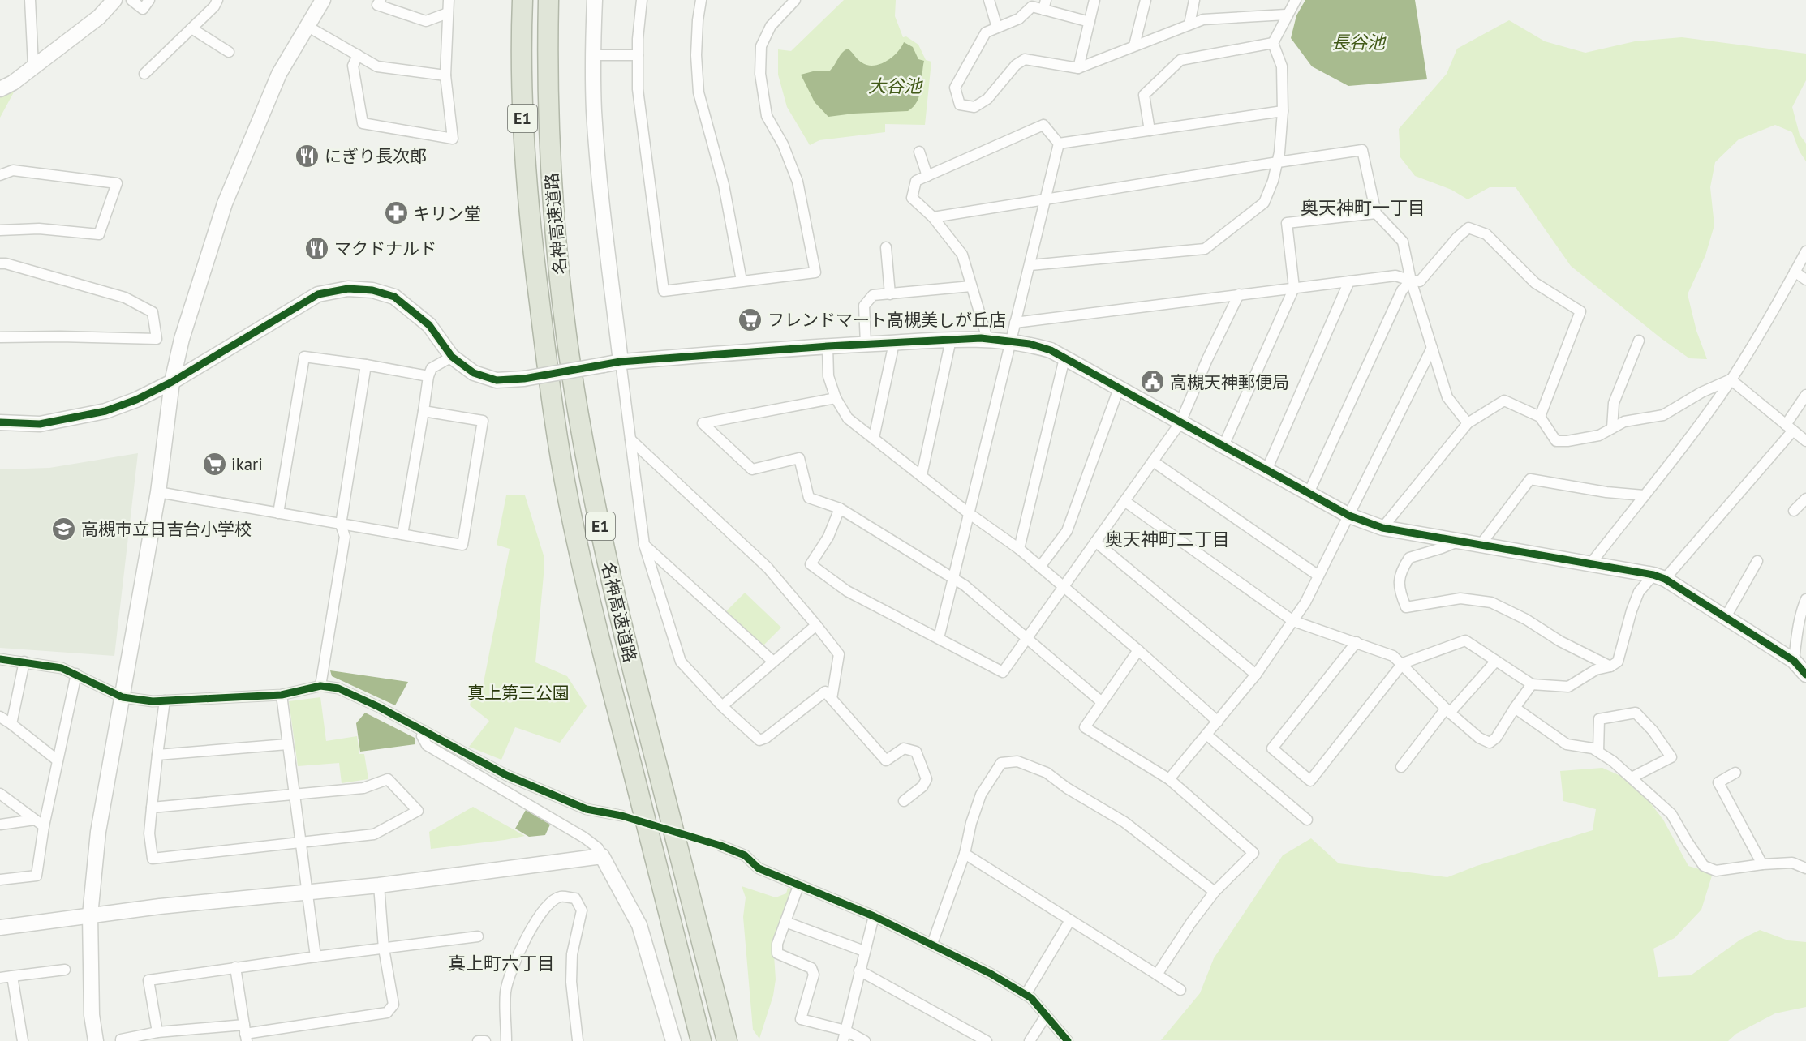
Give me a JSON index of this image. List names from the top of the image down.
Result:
{
  "streets": {
    "highway": ["E1", "名神高速道路"]
  },
  "districts": ["奥天神町一丁目", "奥天神町二丁目", "真上町六丁目"],
  "water": ["長谷池", "大谷池"],
  "parks": ["真上第三公園"],
  "places": {
    "restaurant": ["にぎり長次郎", "マクドナルド"],
    "pharmacy": ["キリン堂"],
    "supermarket": ["フレンドマート高槻美しが丘店", "ikari"],
    "public building": ["高槻天神郵便局"],
    "school or university": ["高槻市立日吉台小学校"]
  }
}
